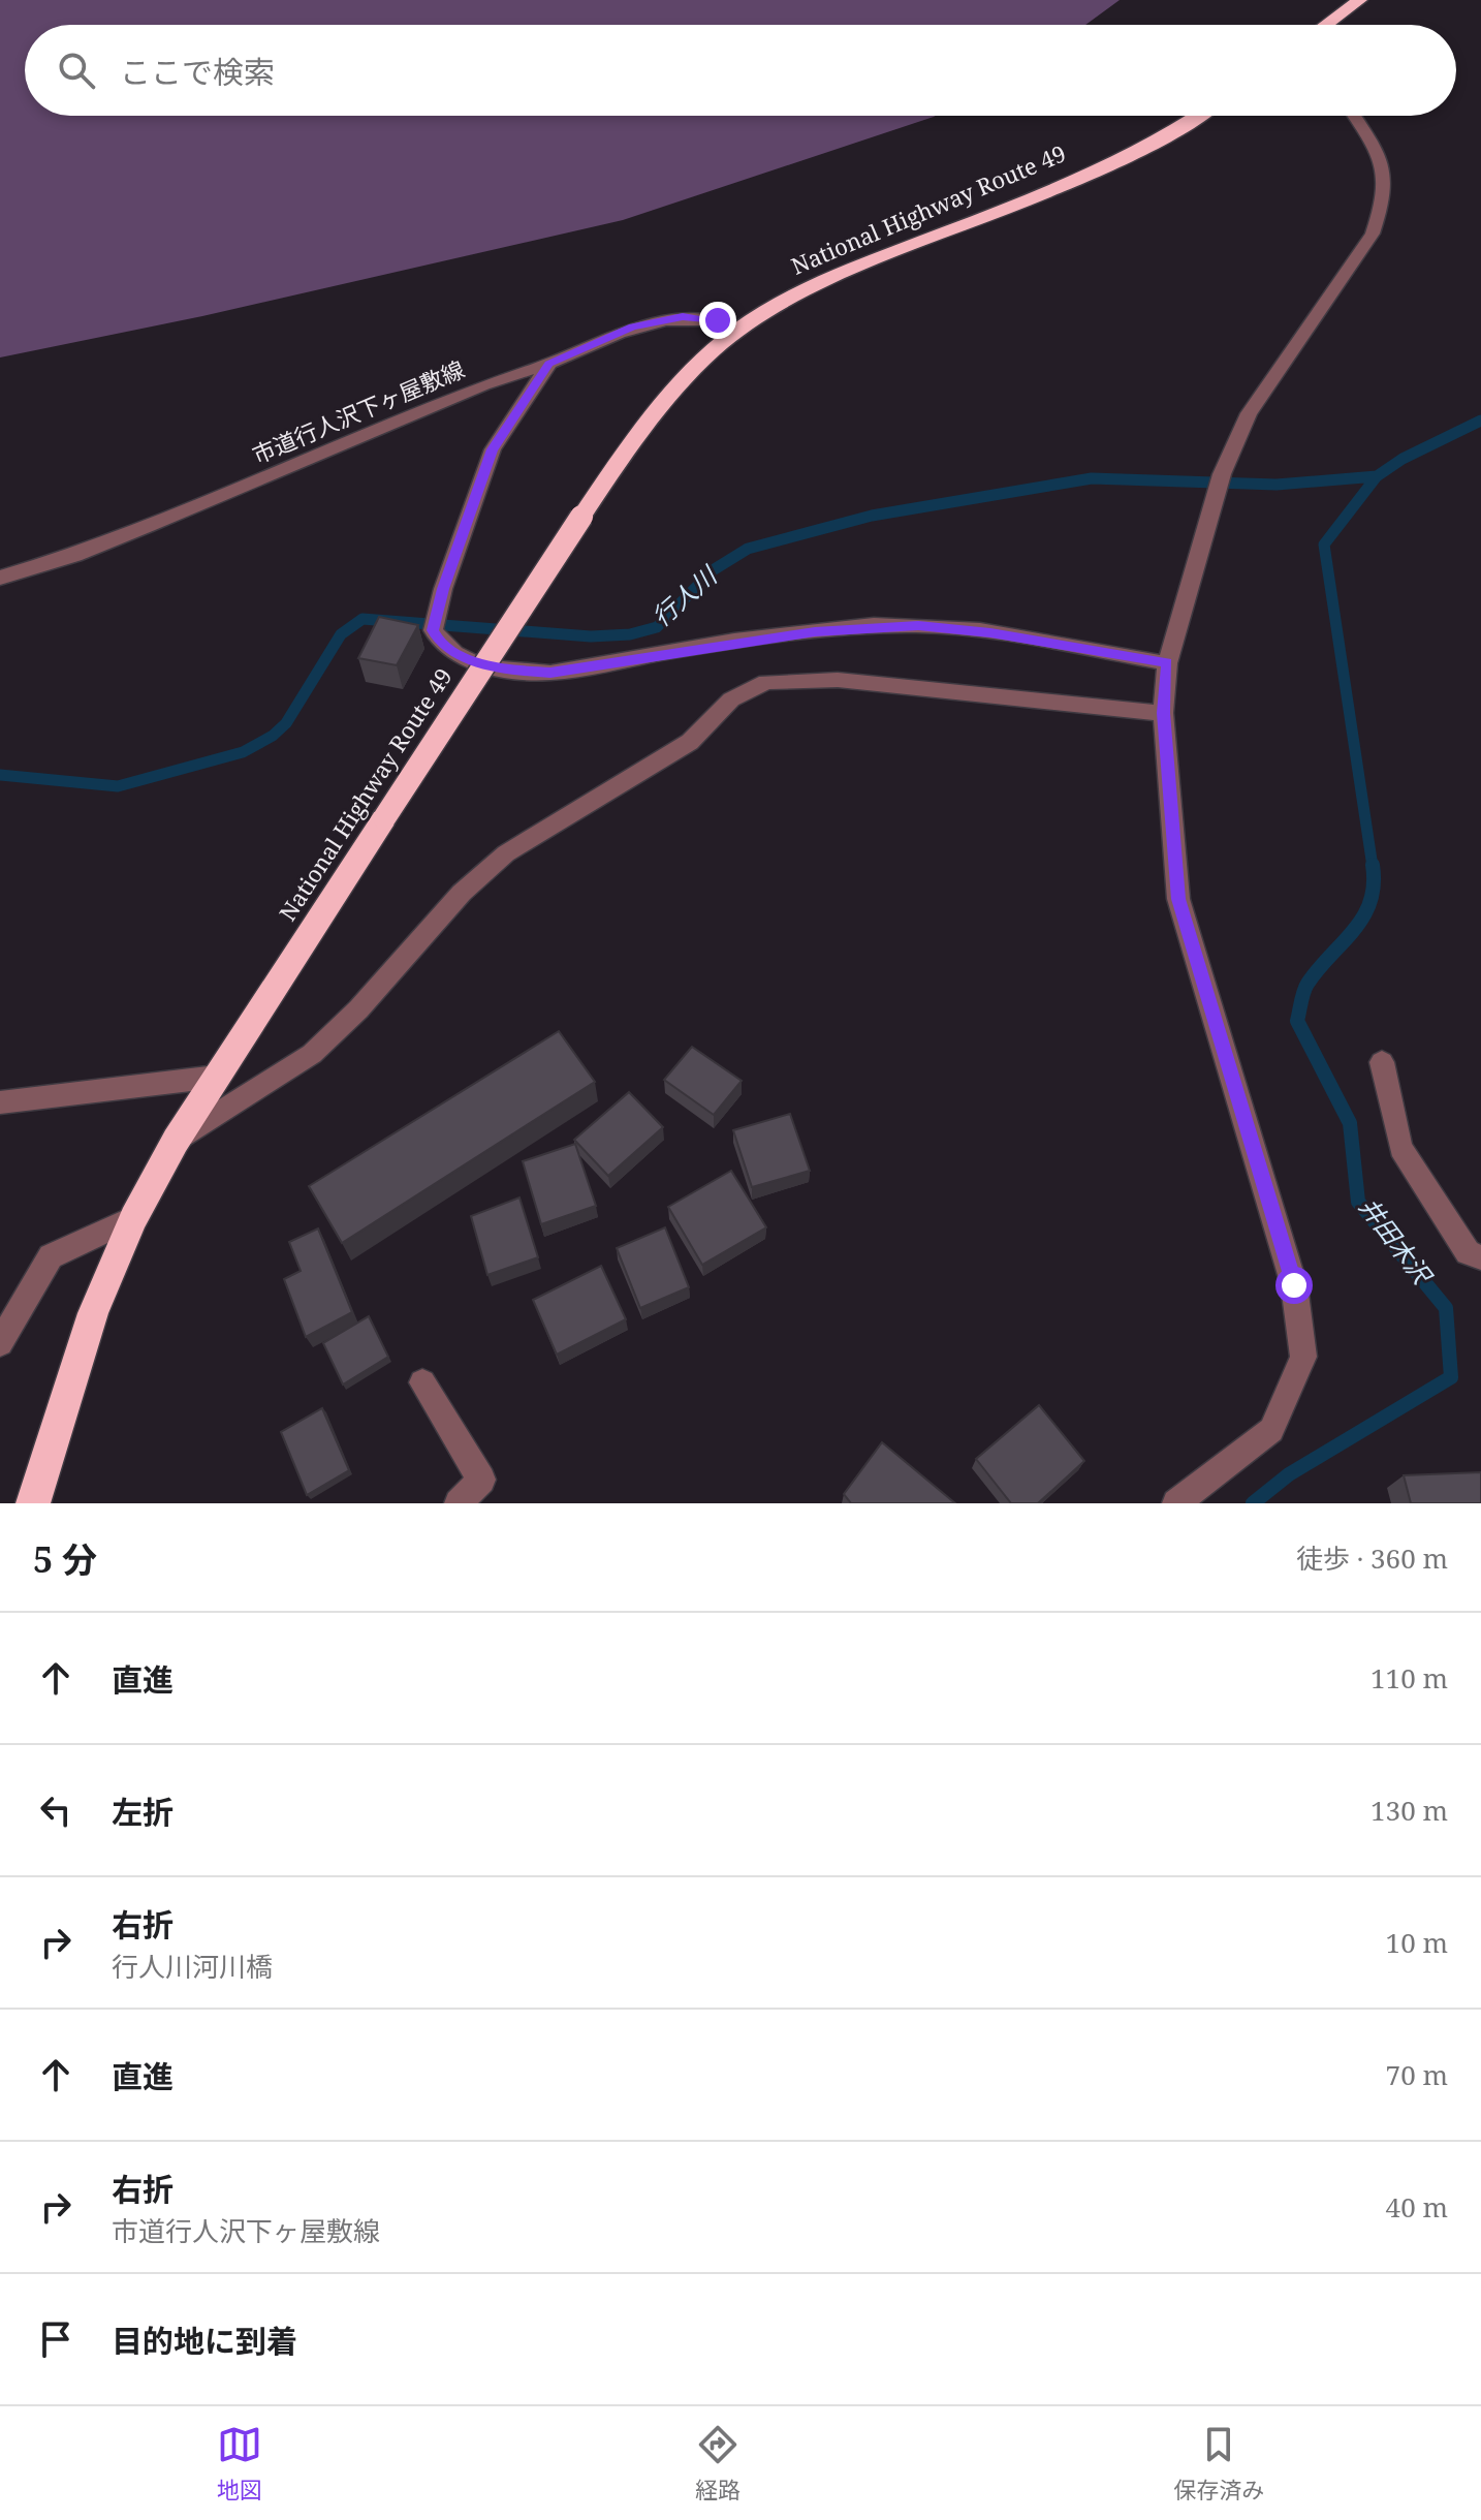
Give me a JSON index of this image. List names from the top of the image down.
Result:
{
  "streets": {
    "highway": ["National Highway Route 49"],
    "street": ["市道行人沢下ヶ屋敷線"]
  },
  "crossings": [
    ["National Highway Route 49", "市道行人沢下ヶ屋敷線"]
  ],
  "water": ["行人川", "井田木沢"],
  "page": {
    "search": "ここで検索",
    "heading": ["5 分", "徒歩 · 360 m"],
    "list": [
      ["直進", "110 m"],
      ["左折", "130 m"],
      ["右折", "行人川河川橋", "10 m"],
      ["直進", "70 m"],
      ["右折", "市道行人沢下ヶ屋敷線", "40 m"],
      "目的地に到着"
    ],
    "nav": ["地図", "経路", "保存済み"]
  }
}
